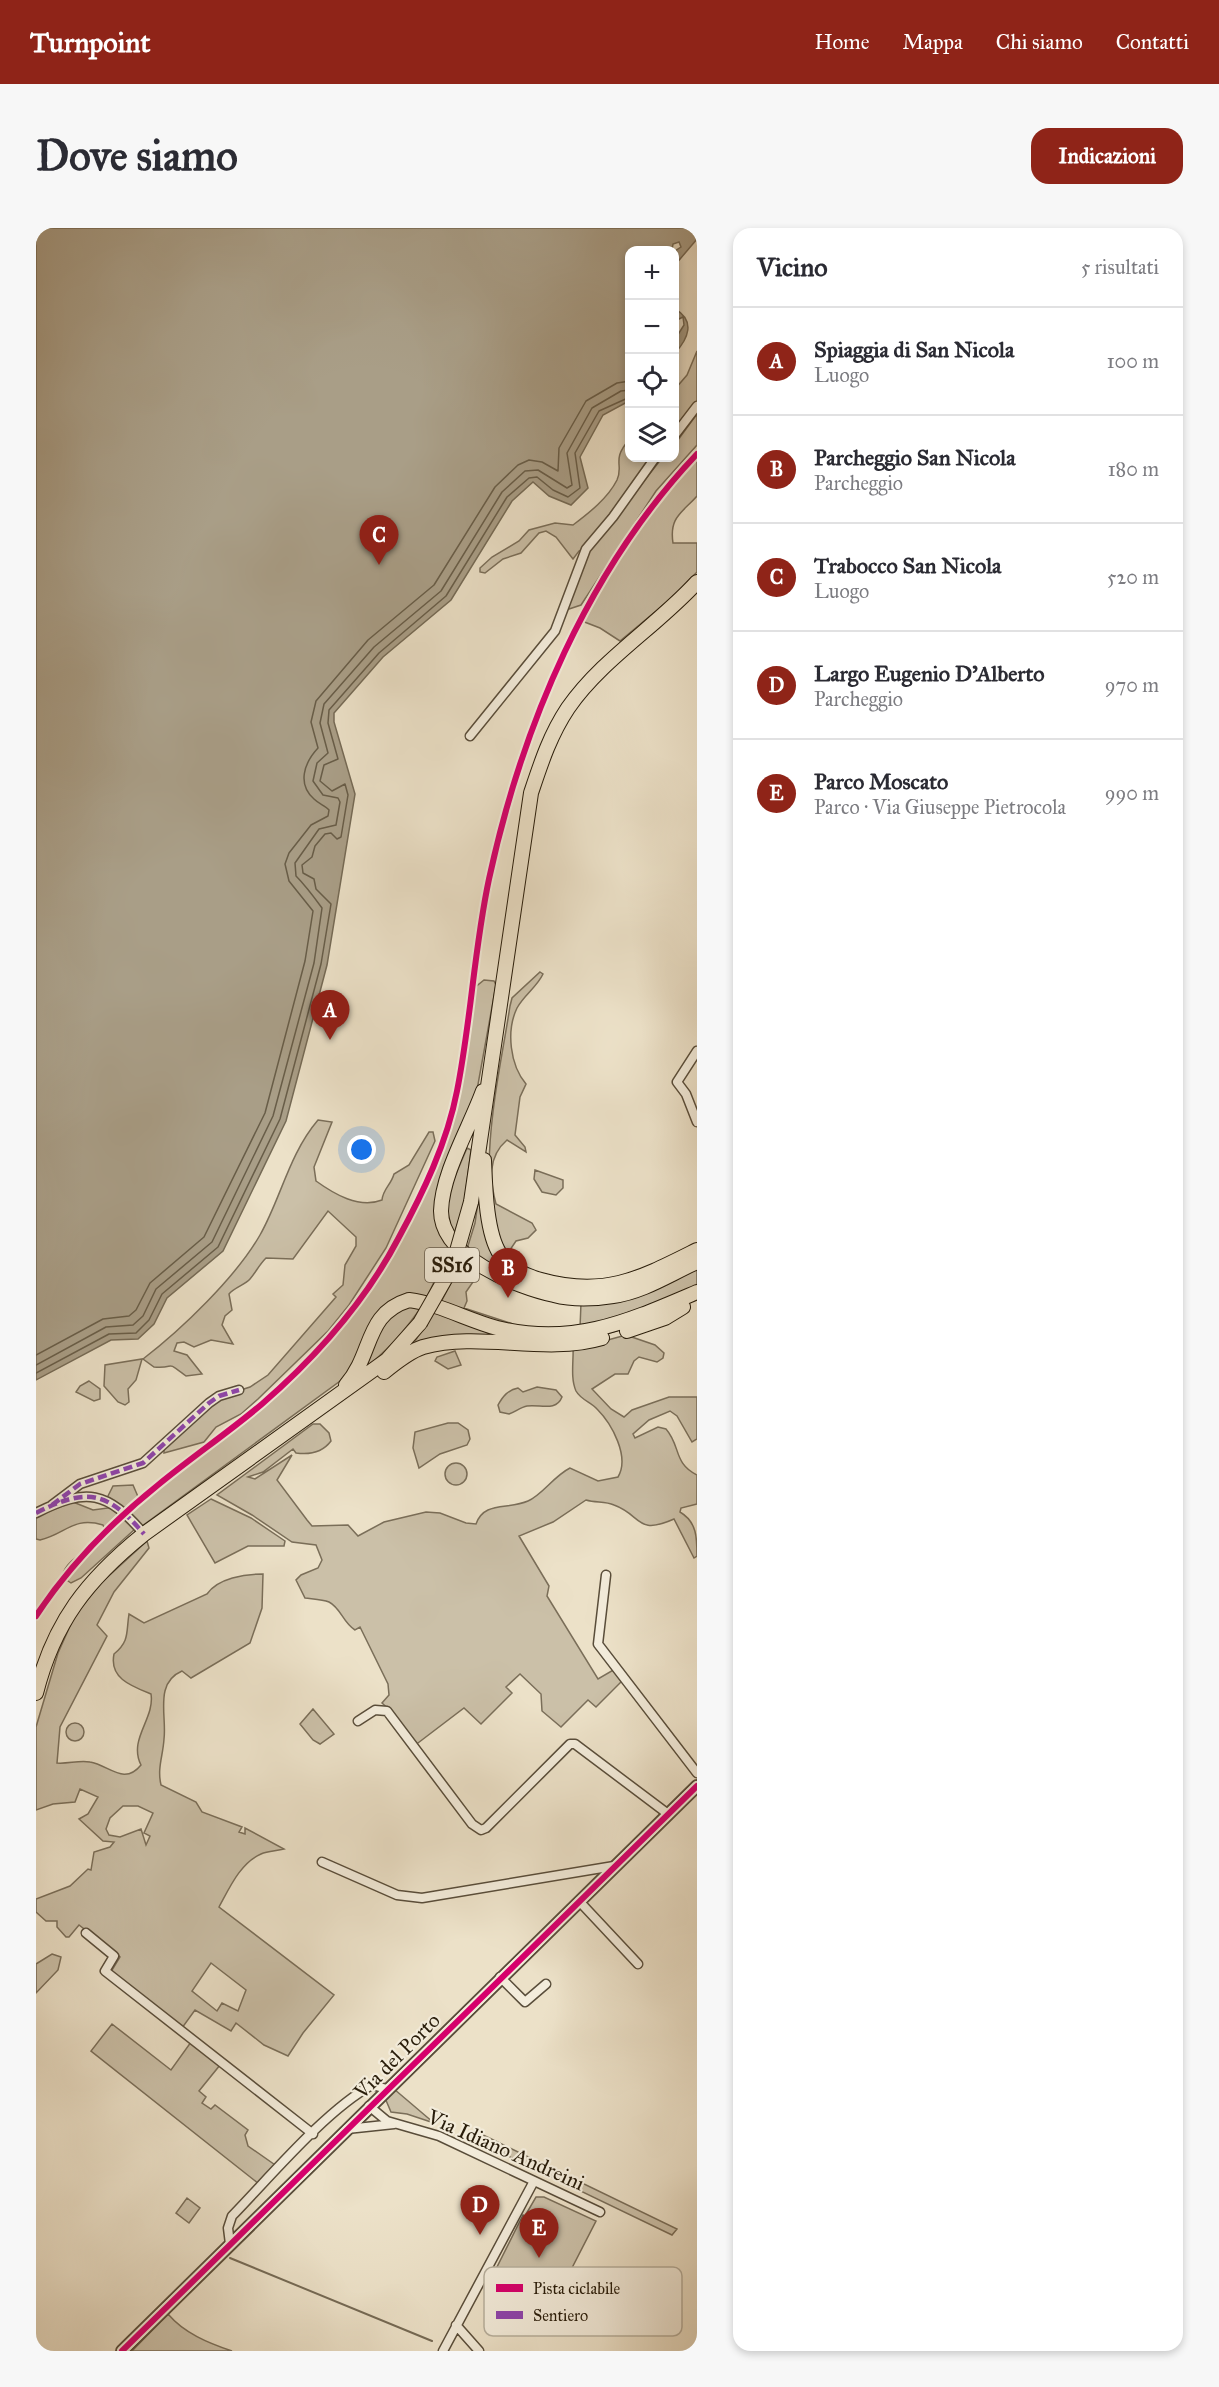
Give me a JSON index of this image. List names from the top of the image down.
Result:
{
  "streets": {
    "main road": ["SS16"],
    "street": ["Via del Porto", "Via Idiano Andreini"]
  },
  "crossings": [
    ["Via del Porto", "Via Idiano Andreini"]
  ],
  "legend": ["Pista ciclabile", "Sentiero"],
  "page": {
    "header": "Turnpoint",
    "nav": [
      "Home",
      "Mappa",
      "Chi siamo",
      "Contatti"
    ],
    "buttons": "Indicazioni",
    "title": "Dove siamo",
    "heading": ["Vicino", "5 risultati"],
    "map_buttons": ["+", "−"],
    "list": [
      {
        "mark": "A",
        "name": "Spiaggia di San Nicola",
        "note": "Luogo",
        "value": "100 m"
      },
      {
        "mark": "B",
        "name": "Parcheggio San Nicola",
        "note": "Parcheggio",
        "value": "180 m"
      },
      {
        "mark": "C",
        "name": "Trabocco San Nicola",
        "note": "Luogo",
        "value": "520 m"
      },
      {
        "mark": "D",
        "name": "Largo Eugenio D'Alberto",
        "note": "Parcheggio",
        "value": "970 m"
      },
      {
        "mark": "E",
        "name": "Parco Moscato",
        "note": "Parco · Via Giuseppe Pietrocola",
        "value": "990 m"
      }
    ],
    "pins": [
      "C",
      "A",
      "B",
      "D",
      "E"
    ]
  }
}
